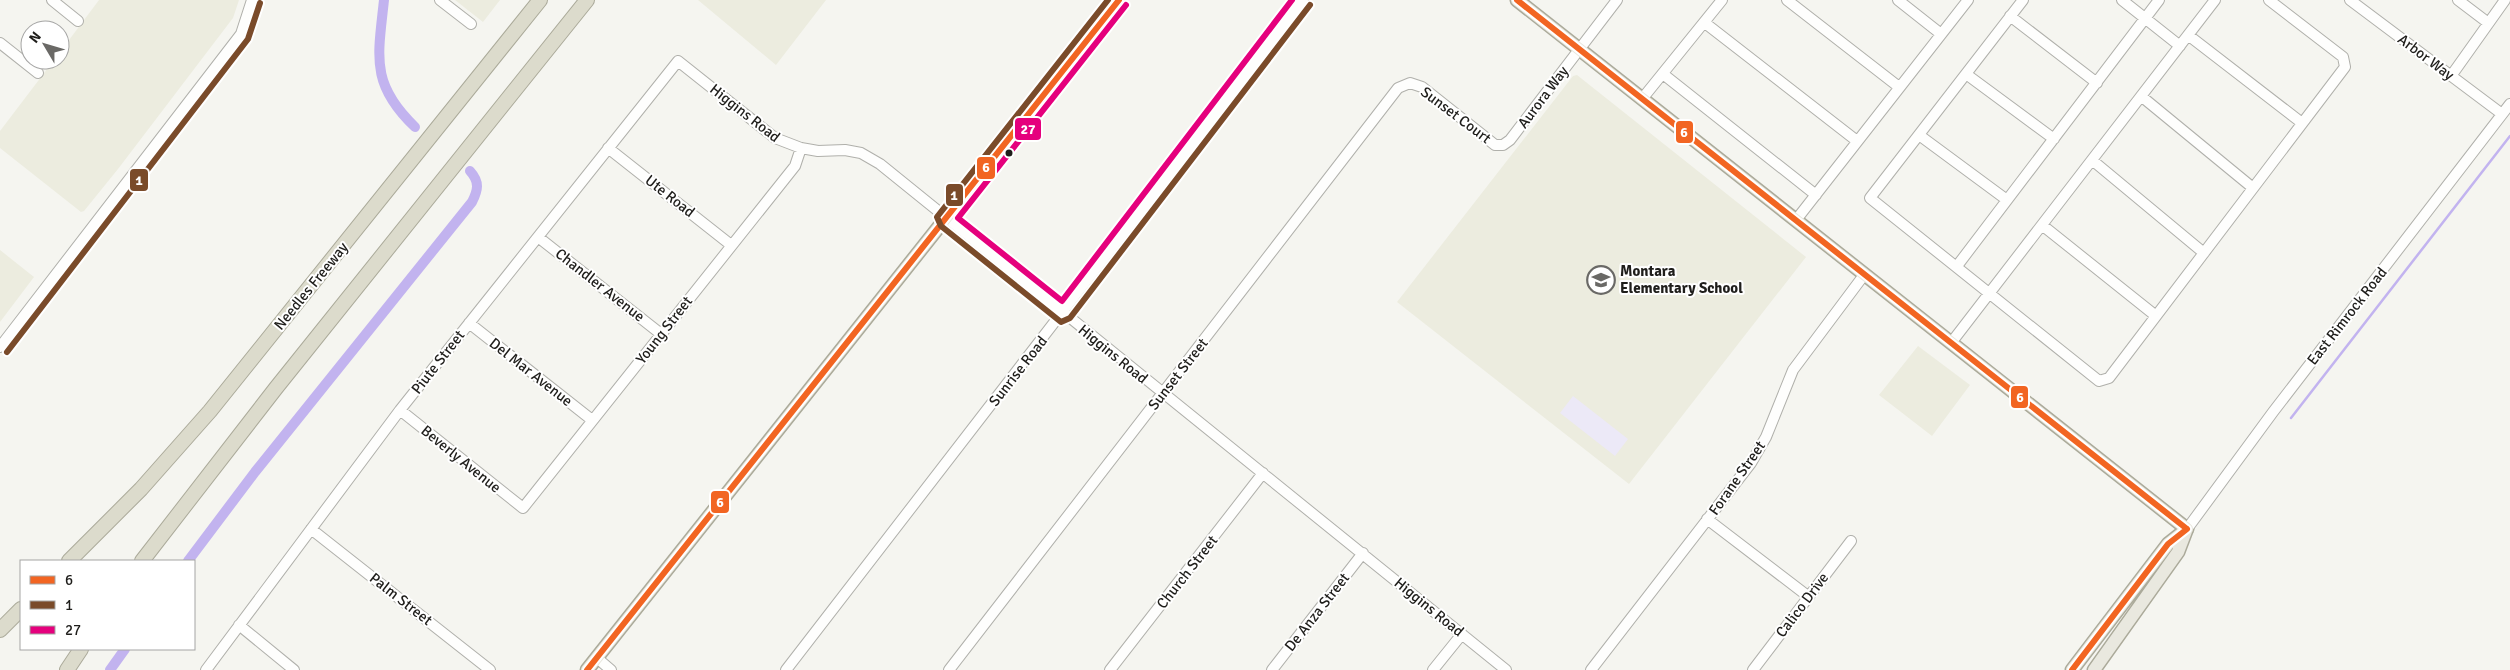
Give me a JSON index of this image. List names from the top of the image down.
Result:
{
  "streets": {
    "highway": ["Needles Freeway"],
    "main road": ["East Rimrock Road"],
    "street": [
      "Arbor Way",
      "Aurora Way",
      "Higgins Road",
      "Sunset Court",
      "Ute Road",
      "Chandler Avenue",
      "Young Street",
      "Piute Street",
      "Sunrise Road",
      "Del Mar Avenue",
      "Sunset Street",
      "Beverly Avenue",
      "Forane Street",
      "Church Street",
      "Palm Street",
      "Calico Drive",
      "De Anza Street"
    ]
  },
  "crossings": [
    ["Arbor Way", "East Rimrock Road"],
    ["Aurora Way", "Sunset Court"],
    ["Higgins Road", "Young Street"],
    ["Higgins Road", "Piute Street"],
    ["Higgins Road", "Sunrise Road"],
    ["Higgins Road", "Sunset Street"],
    ["Higgins Road", "Church Street"],
    ["Higgins Road", "De Anza Street"],
    ["Sunset Court", "Sunset Street"],
    ["Ute Road", "Young Street"],
    ["Ute Road", "Piute Street"],
    ["Chandler Avenue", "Young Street"],
    ["Chandler Avenue", "Piute Street"],
    ["Young Street", "Del Mar Avenue"],
    ["Young Street", "Beverly Avenue"],
    ["Piute Street", "Del Mar Avenue"],
    ["Piute Street", "Beverly Avenue"],
    ["Piute Street", "Palm Street"]
  ],
  "places": {
    "school or university": ["Montara Elementary School"]
  },
  "lines": ["transit line 6", "transit line 1", "transit line 27"],
  "legend": ["6", "1", "27"],
  "north": "top left"
}
